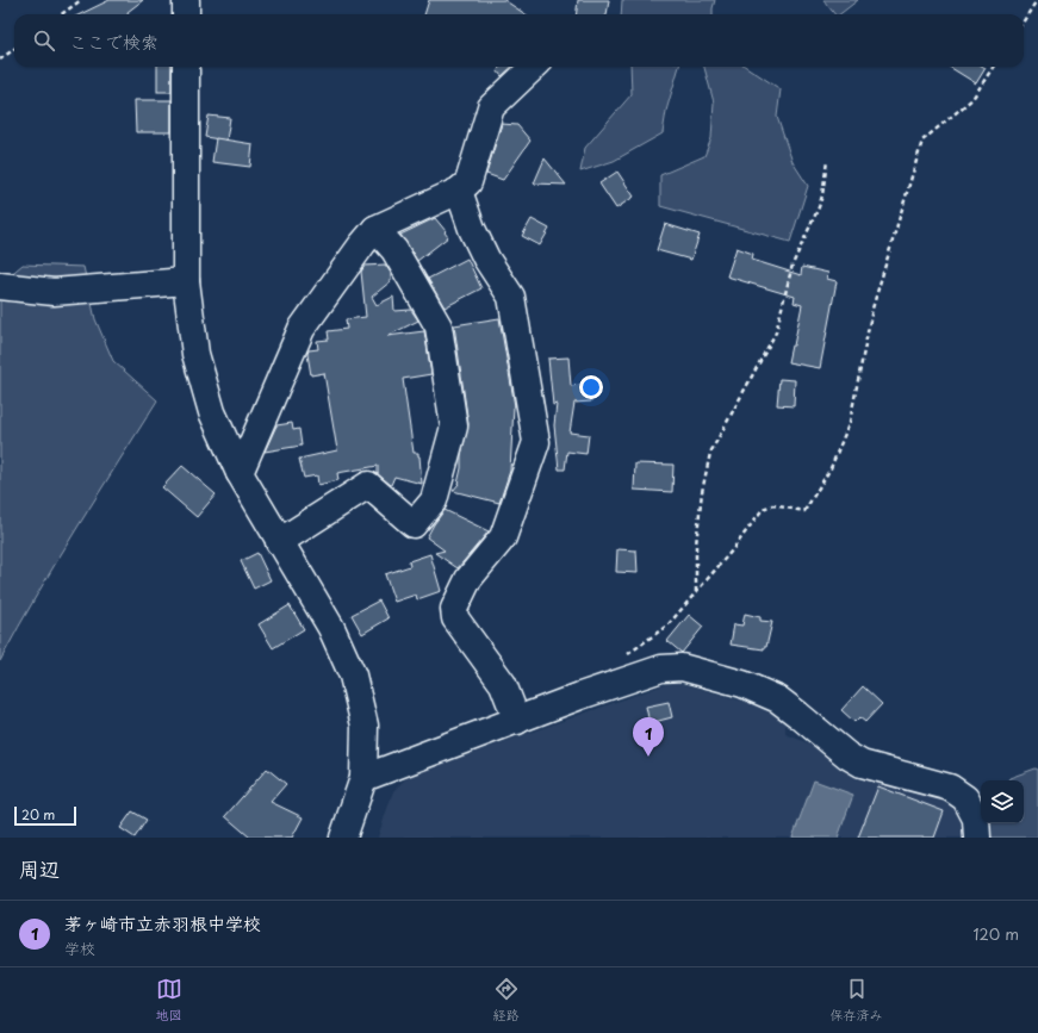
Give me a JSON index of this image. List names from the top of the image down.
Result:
{
  "scale_bar": "20 m",
  "page": {
    "search": "ここで検索",
    "pins": "1",
    "scale": "20 m",
    "heading": "周辺",
    "list": [
      {
        "mark": "1",
        "name": "茅ヶ崎市立赤羽根中学校",
        "note": "学校",
        "value": "120 m"
      }
    ],
    "nav": ["地図", "経路", "保存済み"]
  }
}
